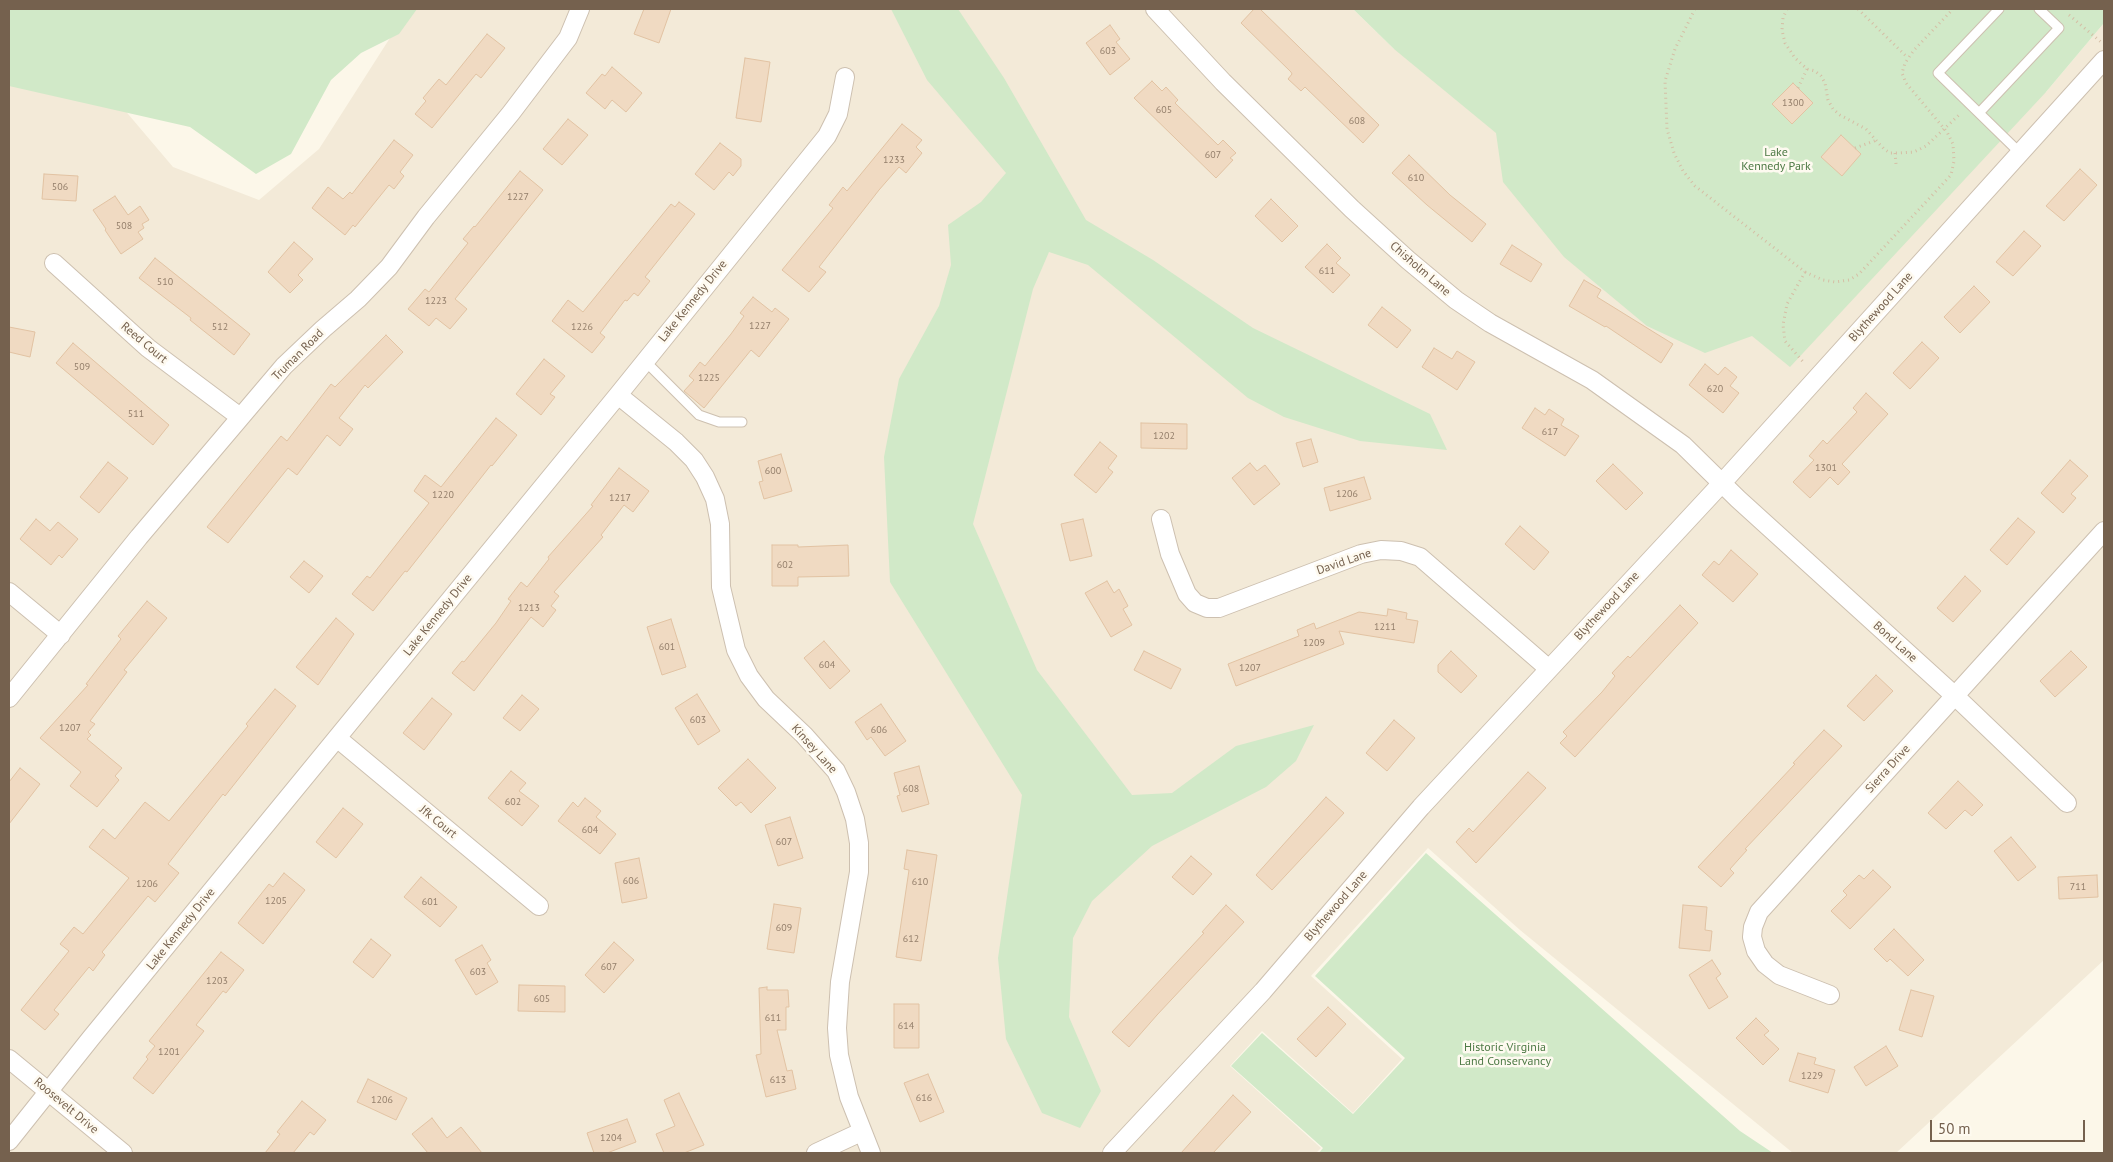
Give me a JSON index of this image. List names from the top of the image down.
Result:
{
  "streets": {
    "street": [
      "Chisholm Lane",
      "Lake Kennedy Drive",
      "Blythewood Lane",
      "Reed Court",
      "Truman Road",
      "David Lane",
      "Bond Lane",
      "Kinsey Lane",
      "Sierra Drive",
      "Jfk Court",
      "Roosevelt Drive"
    ]
  },
  "crossings": [
    ["Chisholm Lane", "Blythewood Lane"],
    ["Chisholm Lane", "Bond Lane"],
    ["Lake Kennedy Drive", "Kinsey Lane"],
    ["Lake Kennedy Drive", "Jfk Court"],
    ["Lake Kennedy Drive", "Roosevelt Drive"],
    ["Blythewood Lane", "David Lane"],
    ["Blythewood Lane", "Bond Lane"],
    ["Reed Court", "Truman Road"],
    ["Bond Lane", "Sierra Drive"]
  ],
  "parks": ["Lake Kennedy Park", "Historic Virginia Land Conservancy"],
  "house_numbers": [
    "603",
    "1300",
    "605",
    "608",
    "607",
    "1233",
    "610",
    "506",
    "1227",
    "508",
    "611",
    "510",
    "1223",
    "1227",
    "512",
    "1226",
    "509",
    "1225",
    "620",
    "511",
    "617",
    "1202",
    "1301",
    "600",
    "1206",
    "1220",
    "1217",
    "602",
    "1213",
    "1211",
    "1209",
    "601",
    "604",
    "1207",
    "603",
    "1207",
    "606",
    "608",
    "602",
    "604",
    "607",
    "606",
    "610",
    "1206",
    "711",
    "1205",
    "601",
    "609",
    "612",
    "607",
    "603",
    "1203",
    "605",
    "611",
    "614",
    "1201",
    "1229",
    "613",
    "616",
    "1206",
    "1204"
  ],
  "scale_bar": "50 m"
}
